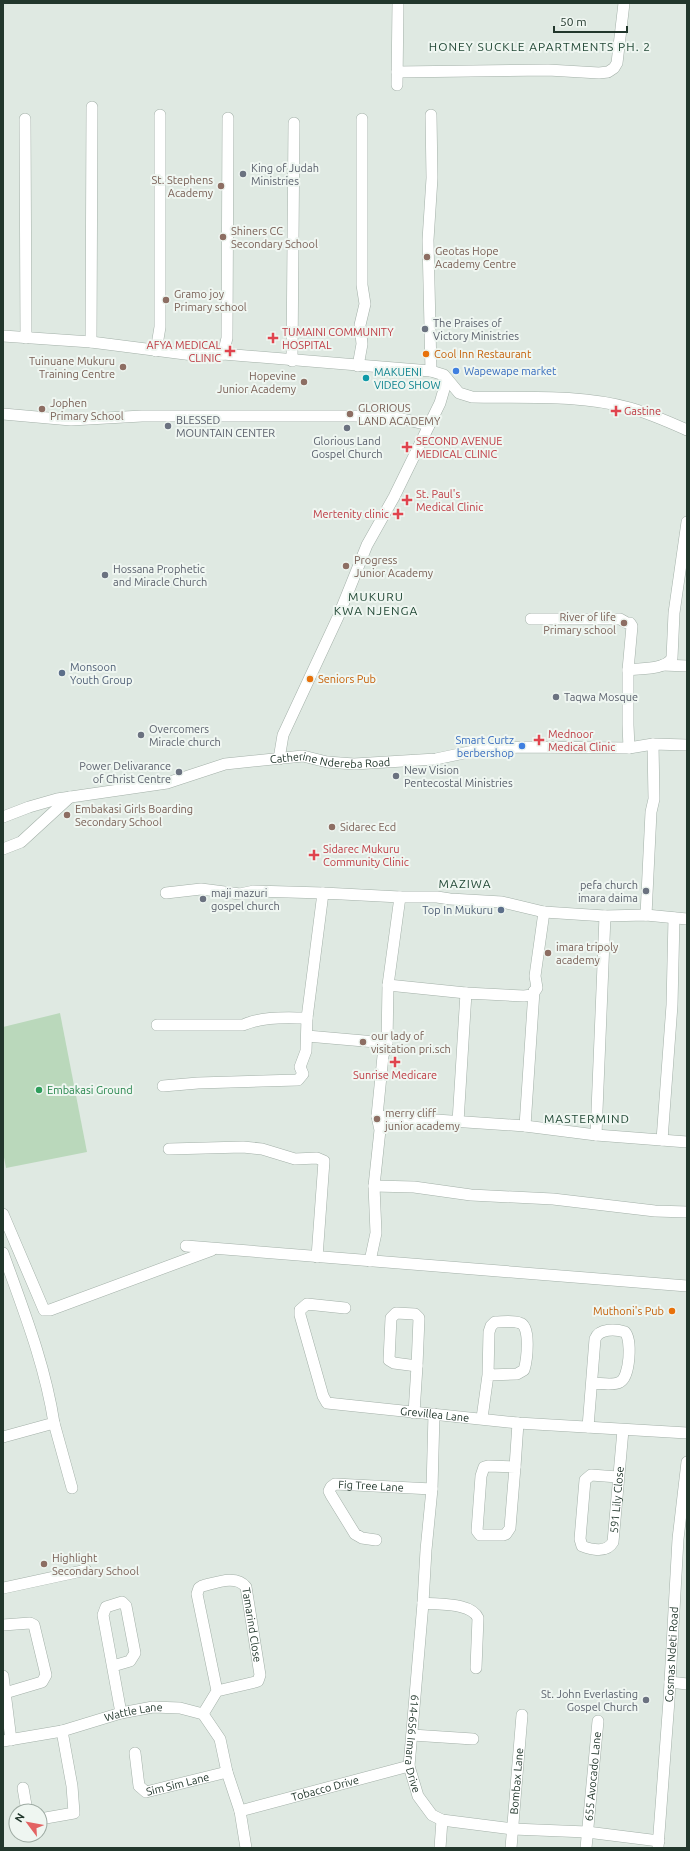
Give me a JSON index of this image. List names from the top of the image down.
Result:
{
  "streets": {
    "street": [
      "Catherine Ndereba Road",
      "Grevillea Lane",
      "Fig Tree Lane",
      "591 Lily Close",
      "Tamarind Close",
      "Cosmas Ndeti Road",
      "Wattle Lane",
      "614-656 Imara Drive",
      "655 Avocado Lane",
      "Sim Sim Lane",
      "Bombax Lane",
      "Tobacco Drive"
    ]
  },
  "crossings": [
    ["Grevillea Lane", "591 Lily Close"],
    ["Grevillea Lane", "614-656 Imara Drive"],
    ["Fig Tree Lane", "614-656 Imara Drive"],
    ["614-656 Imara Drive", "Tobacco Drive"]
  ],
  "districts": [
    "HONEY SUCKLE APARTMENTS PH. 2",
    "MUKURU KWA NJENGA",
    "MAZIWA",
    "MASTERMIND"
  ],
  "places": {
    "other": [
      "King of Judah Ministries",
      "St. Stephens Academy",
      "Shiners CC Secondary School",
      "Geotas Hope Academy Centre",
      "Gramo joy Primary school",
      "The Praises of Victory Ministries",
      "Cool Inn Restaurant",
      "Tuinuane Mukuru Training Centre",
      "Wapewape market",
      "MAKUENI VIDEO SHOW",
      "Hopevine Junior Academy",
      "Jophen Primary School",
      "GLORIOUS LAND ACADEMY",
      "BLESSED MOUNTAIN CENTER",
      "Glorious Land Gospel Church",
      "Progress Junior Academy",
      "Hossana Prophetic and Miracle Church",
      "River of life Primary school",
      "Monsoon Youth Group",
      "Seniors Pub",
      "Taqwa Mosque",
      "Overcomers Miracle church",
      "Smart Curtz berbershop",
      "Power Delivarance of Christ Centre",
      "New Vision Pentecostal Ministries",
      "Embakasi Girls Boarding Secondary School",
      "Sidarec Ecd",
      "pefa church imara daima",
      "maji mazuri gospel church",
      "Top In Mukuru",
      "imara tripoly academy",
      "our lady of visitation pri.sch",
      "Embakasi Ground",
      "merry cliff junior academy",
      "Muthoni's Pub",
      "Highlight Secondary School",
      "St. John Everlasting Gospel Church"
    ],
    "health": [
      "TUMAINI COMMUNITY HOSPITAL",
      "AFYA MEDICAL CLINIC",
      "Gastine",
      "SECOND AVENUE MEDICAL CLINIC",
      "St. Paul's Medical Clinic",
      "Mertenity clinic",
      "Mednoor Medical Clinic",
      "Sidarec Mukuru Community Clinic",
      "Sunrise Medicare"
    ]
  },
  "scale_bar": "50 m",
  "north": "top left"
}
